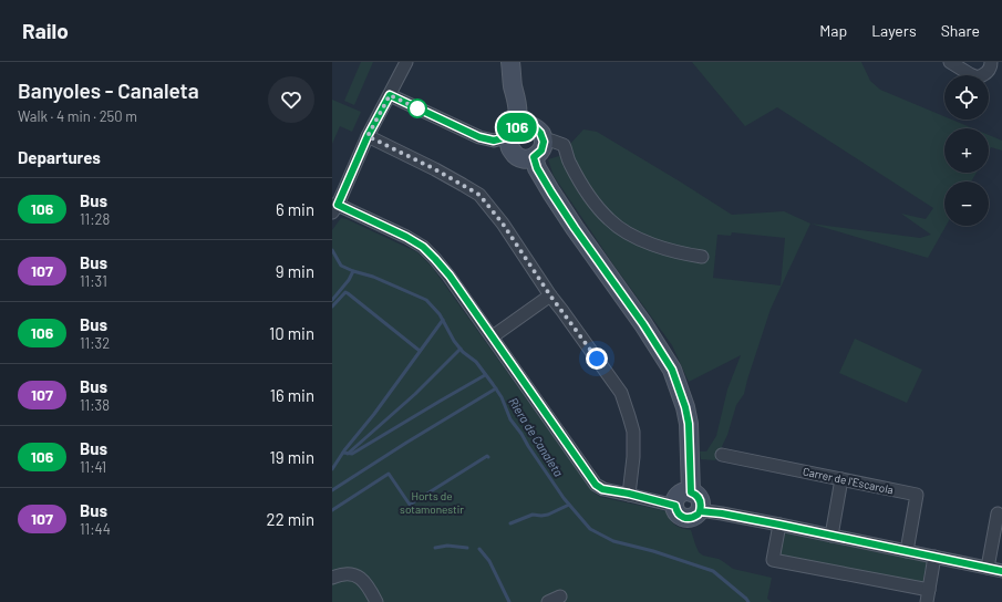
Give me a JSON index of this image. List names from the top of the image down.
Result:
{
  "streets": {
    "street": ["Carrer de l'Escarola"]
  },
  "water": ["Riera de Canaleta"],
  "parks": ["Horts de sotamonestir"],
  "lines": ["bus line 106"],
  "page": {
    "header": "Railo",
    "nav": ["Map", "Layers", "Share"],
    "heading": [
      ["Banyoles - Canaleta", "Walk · 4 min · 250 m"],
      "Departures"
    ],
    "on_map": "106",
    "map_buttons": ["+", "−"],
    "list": [
      {
        "mark": "106",
        "name": "Bus",
        "note": "11:28",
        "value": "6 min"
      },
      {
        "mark": "107",
        "name": "Bus",
        "note": "11:31",
        "value": "9 min"
      },
      {
        "mark": "106",
        "name": "Bus",
        "note": "11:32",
        "value": "10 min"
      },
      {
        "mark": "107",
        "name": "Bus",
        "note": "11:38",
        "value": "16 min"
      },
      {
        "mark": "106",
        "name": "Bus",
        "note": "11:41",
        "value": "19 min"
      },
      {
        "mark": "107",
        "name": "Bus",
        "note": "11:44",
        "value": "22 min"
      }
    ]
  }
}
